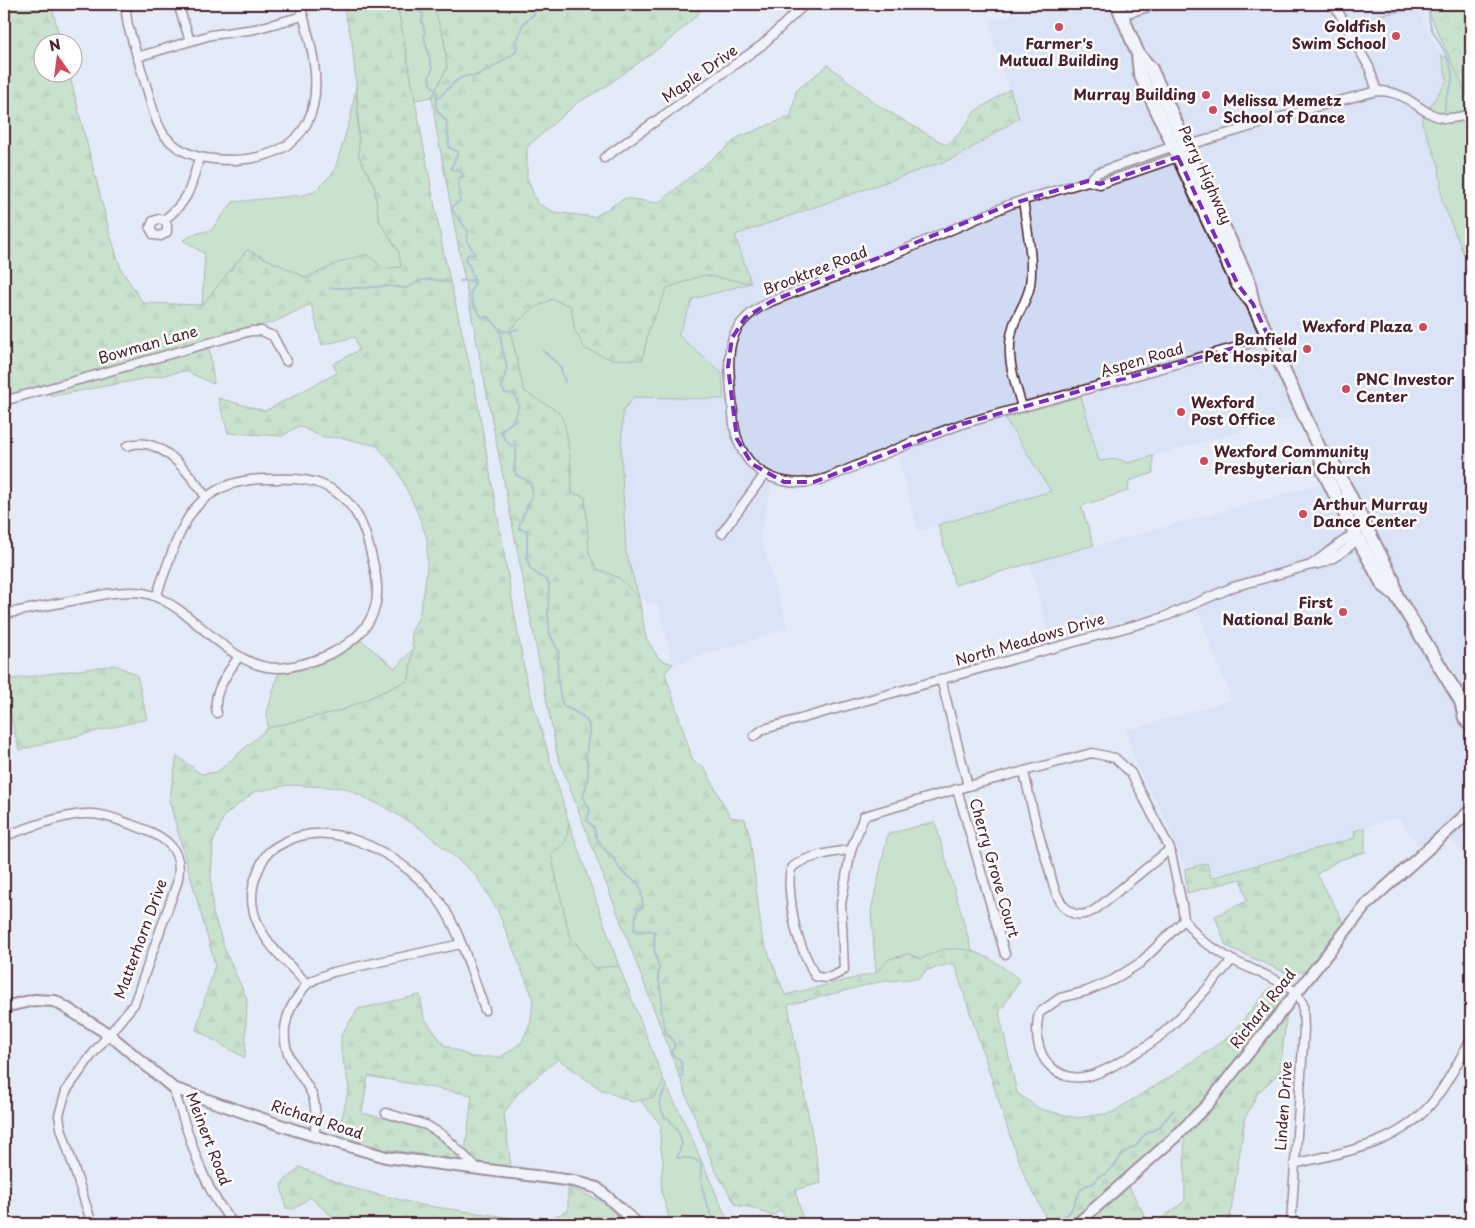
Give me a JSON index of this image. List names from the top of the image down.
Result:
{
  "streets": {
    "highway": ["Perry Highway"],
    "street": [
      "Maple Drive",
      "Brooktree Road",
      "Bowman Lane",
      "Aspen Road",
      "North Meadows Drive",
      "Cherry Grove Court",
      "Matterhorn Drive",
      "Richard Road",
      "Linden Drive",
      "Meinert Road"
    ]
  },
  "crossings": [
    ["Perry Highway", "Brooktree Road"],
    ["Perry Highway", "Aspen Road"],
    ["Perry Highway", "North Meadows Drive"],
    ["Brooktree Road", "Aspen Road"],
    ["Matterhorn Drive", "Richard Road"],
    ["Richard Road", "Linden Drive"],
    ["Richard Road", "Meinert Road"]
  ],
  "places": [
    "Farmer's Mutual Building",
    "Goldfish Swim School",
    "Murray Building",
    "Melissa Memetz School of Dance",
    "Wexford Plaza",
    "Banfield Pet Hospital",
    "PNC Investor Center",
    "Wexford Post Office",
    "Wexford Community Presbyterian Church",
    "Arthur Murray Dance Center",
    "First National Bank"
  ],
  "north": "top"
}
